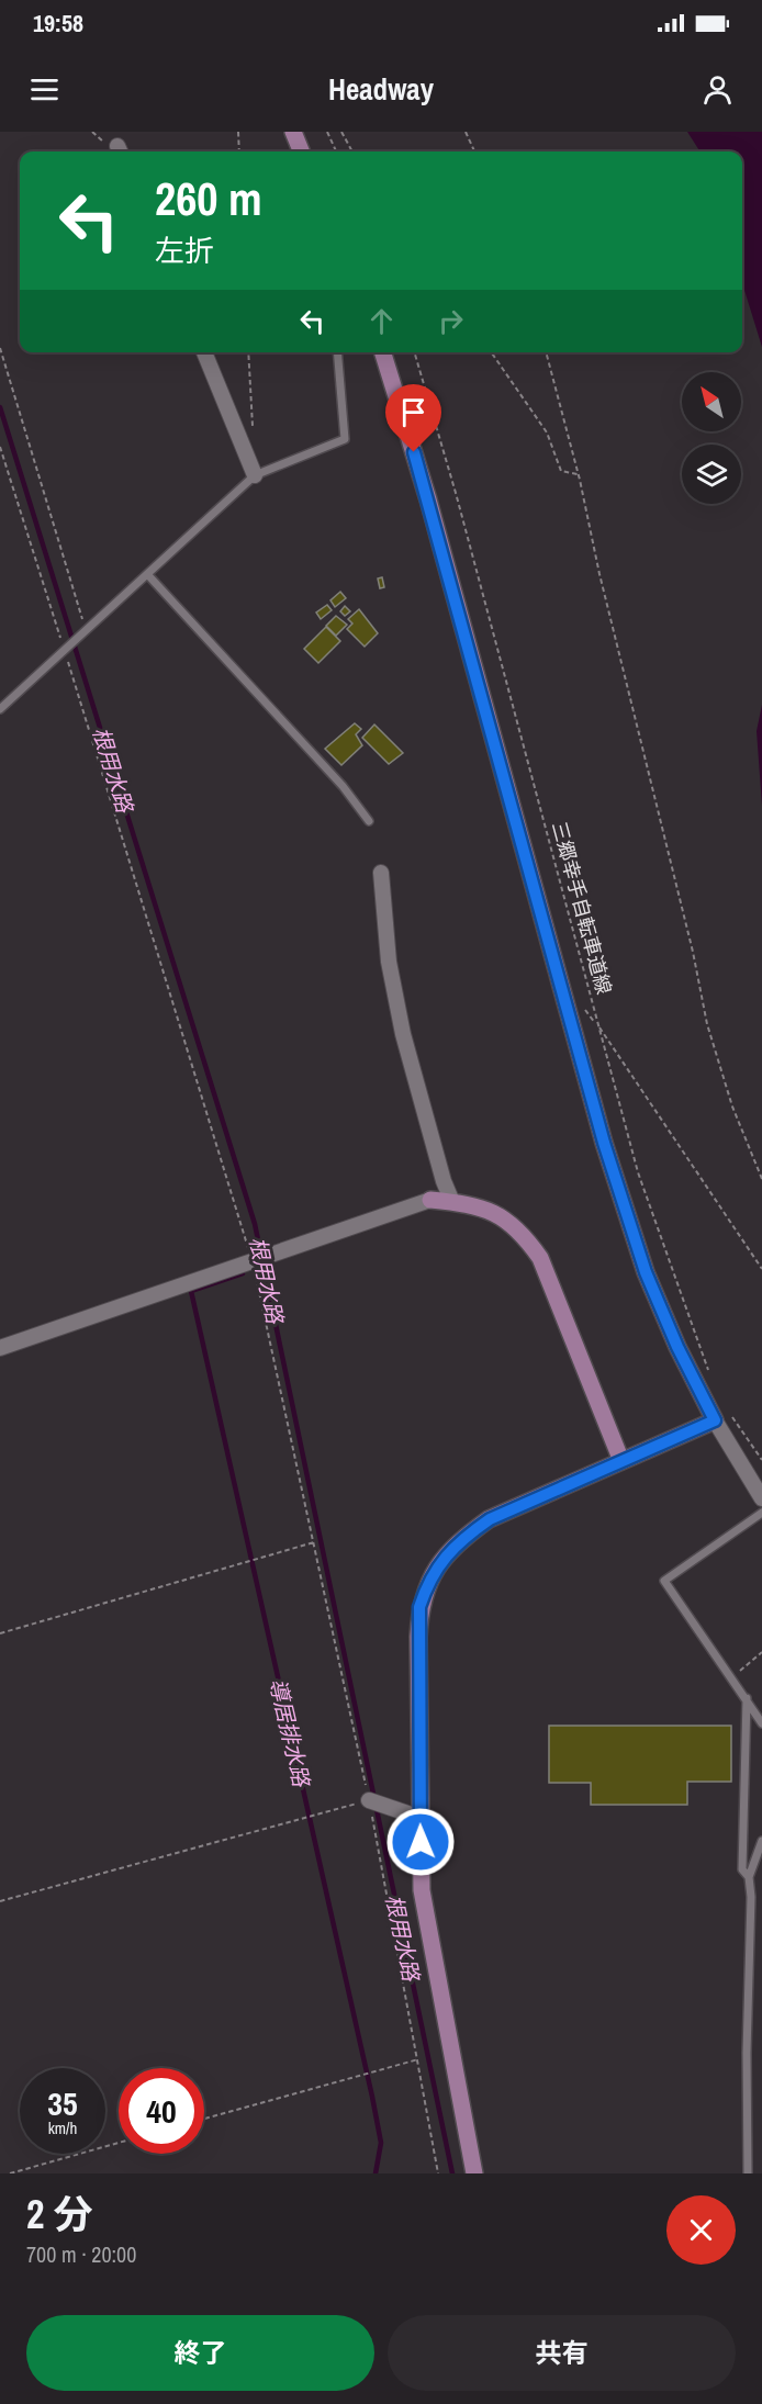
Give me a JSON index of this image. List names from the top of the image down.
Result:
{
  "streets": {
    "path": ["三郷幸手自転車道線"]
  },
  "water": ["根用水路", "導居排水路"],
  "north": "top left",
  "page": {
    "status": "19:58",
    "header": "Headway",
    "turn": ["260 m", "左折"],
    "speed": "35 km/h",
    "limit": "40",
    "heading": ["2 分", "700 m · 20:00"],
    "buttons": ["終了", "共有"]
  }
}
